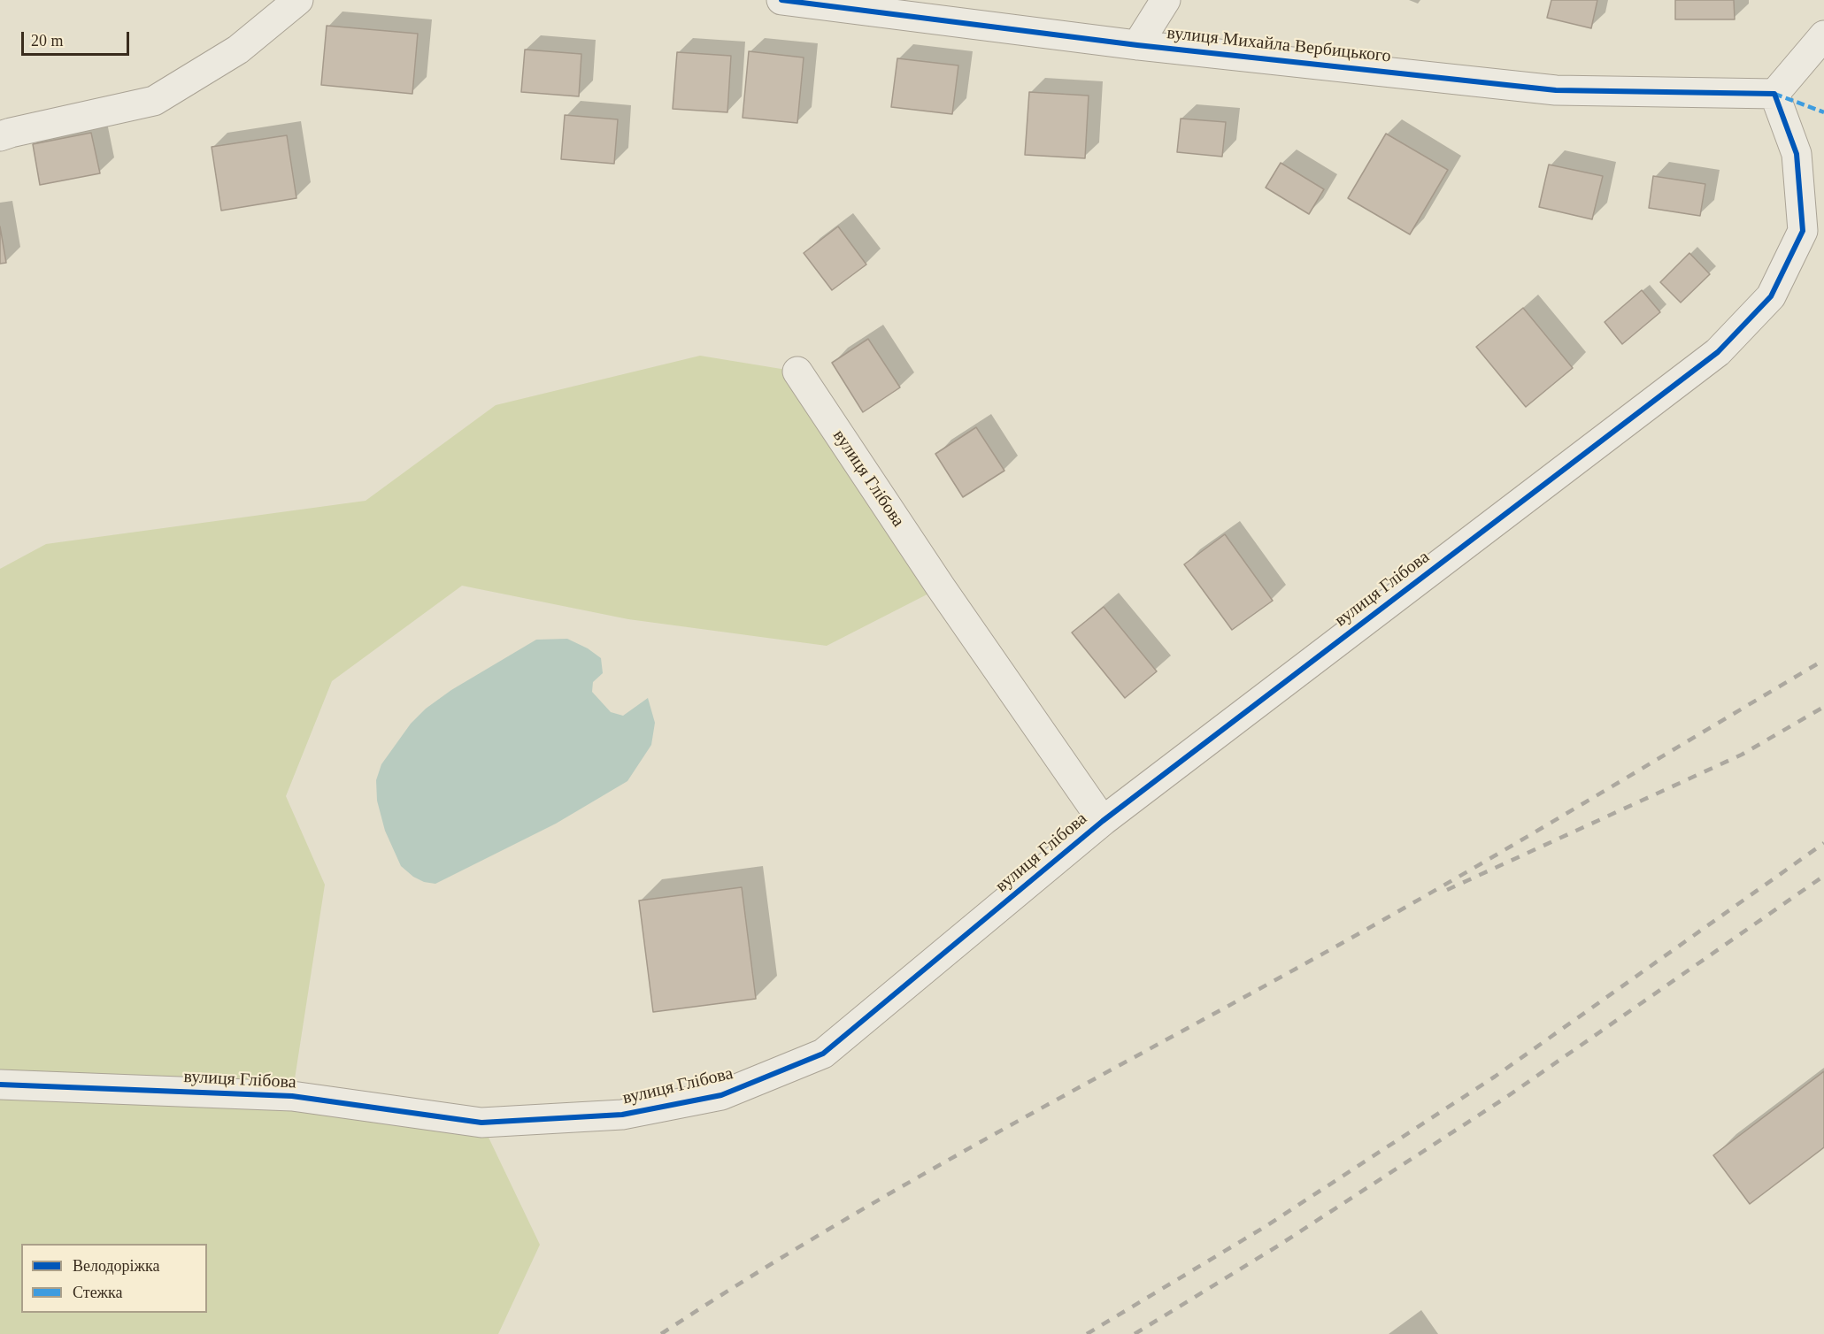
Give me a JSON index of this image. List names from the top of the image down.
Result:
{
  "streets": {
    "street": ["вулиця Михайла Вербицького", "вулиця Глібова"]
  },
  "crossings": [
    ["вулиця Михайла Вербицького", "вулиця Глібова"]
  ],
  "legend": ["Велодоріжка", "Стежка"],
  "scale_bar": "20 m"
}
